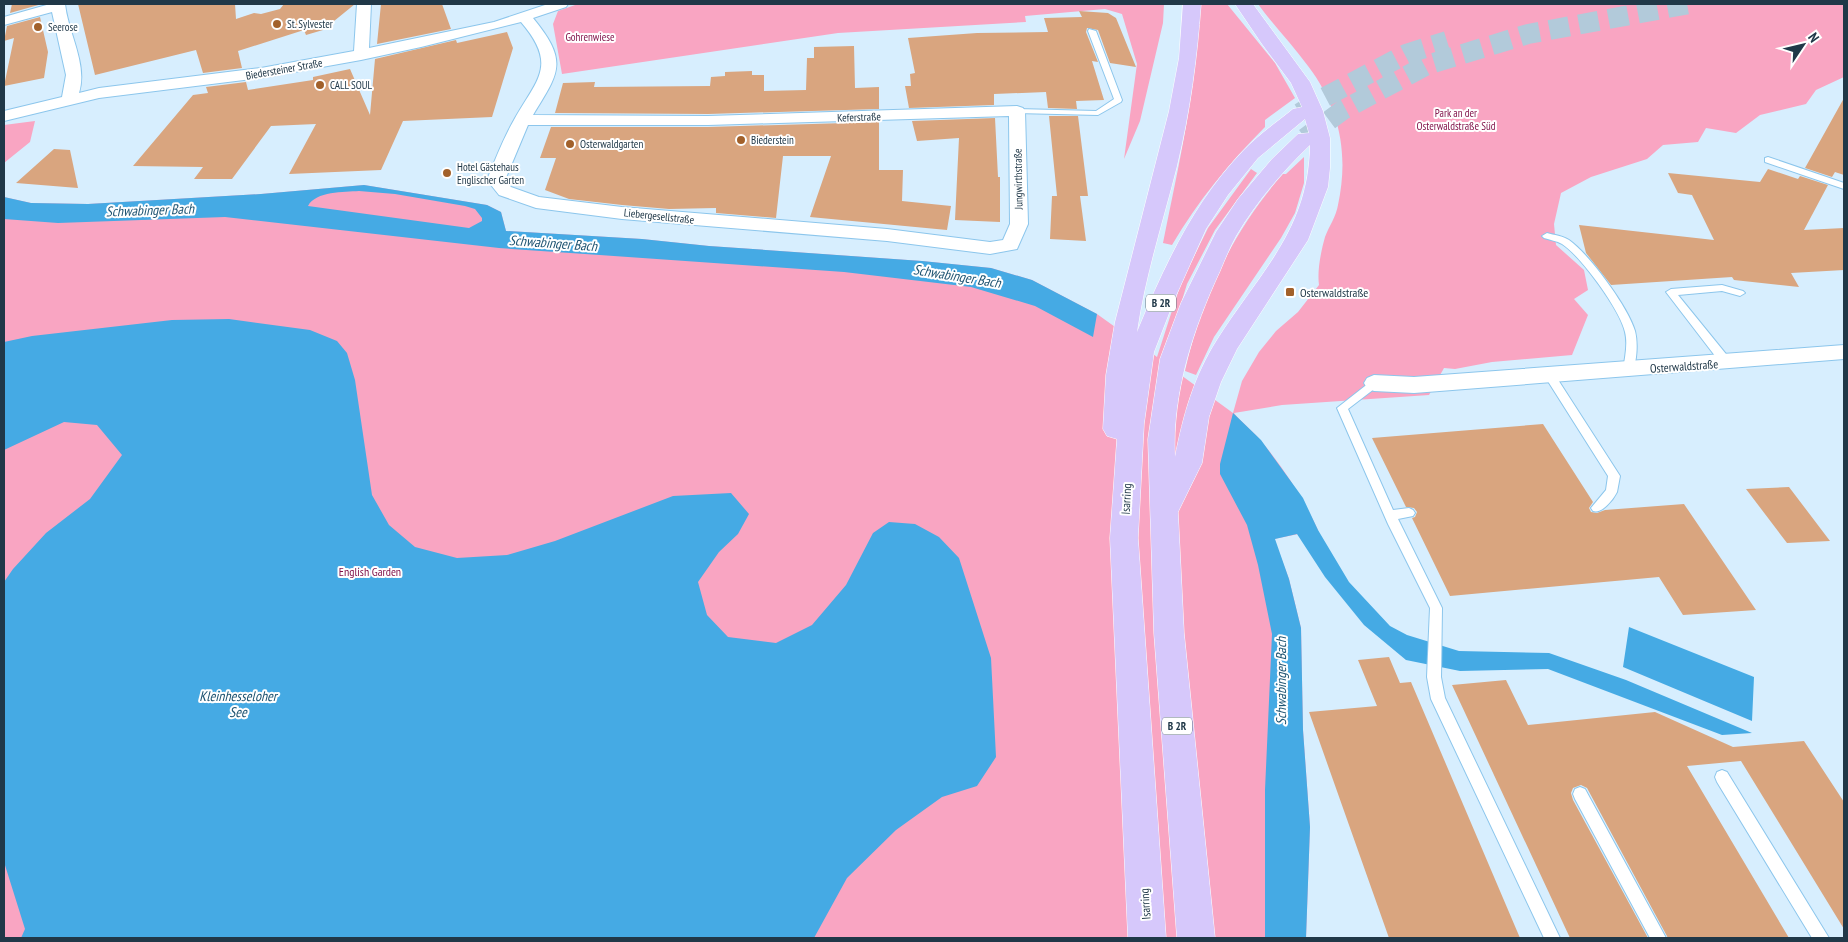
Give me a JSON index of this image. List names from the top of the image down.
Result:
{
  "streets": {
    "highway": ["B 2R", "Isarring"],
    "street": [
      "Biedersteiner Straße",
      "Keferstraße",
      "Jungwirthstraße",
      "Liebergesellstraße",
      "Osterwaldstraße"
    ]
  },
  "crossings": [
    ["Biedersteiner Straße", "Liebergesellstraße"],
    ["Keferstraße", "Jungwirthstraße"],
    ["Keferstraße", "Liebergesellstraße"],
    ["Jungwirthstraße", "Liebergesellstraße"]
  ],
  "water": ["Schwabinger Bach", "Kleinhesseloher See"],
  "parks": ["Gohrenwiese", "Park an der Osterwaldstraße Süd", "English Garden"],
  "places": {
    "other": [
      "St. Sylvester",
      "Seerose",
      "CALL SOUL",
      "Biederstein",
      "Osterwaldgarten",
      "Hotel Gästehaus Englischer Garten"
    ],
    "transit": ["Osterwaldstraße"]
  },
  "north": "top right"
}
